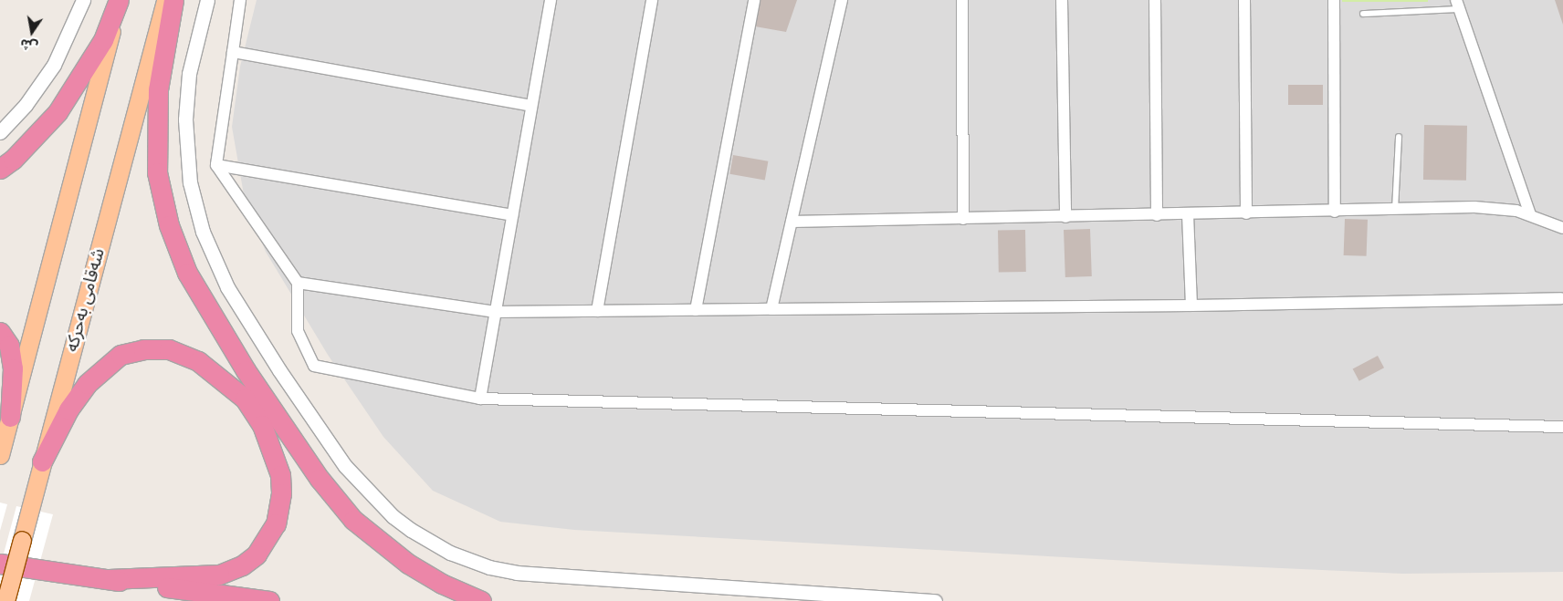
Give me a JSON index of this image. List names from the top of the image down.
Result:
{
  "streets": {
    "main road": ["شەقامی بەحرکە"]
  },
  "north": "bottom"
}
